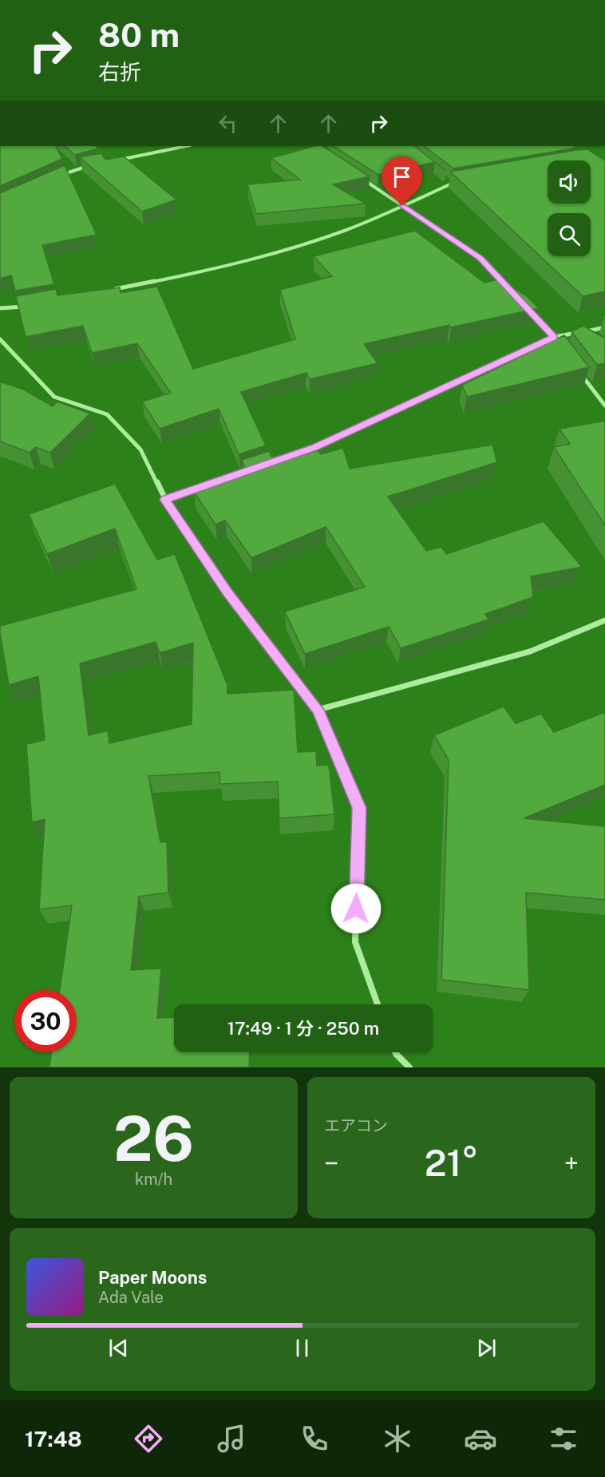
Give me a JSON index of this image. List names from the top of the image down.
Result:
{
  "page": {
    "turn": ["80 m", "右折"],
    "limit": "30",
    "trip": "17:49 · 1 分 · 250 m",
    "tile": [
      ["26", "km/h"],
      "エアコン"
    ],
    "heat": ["−", "21°", "+"],
    "song": ["Paper Moons", "Ada Vale"],
    "tabs": "17:48"
  }
}
